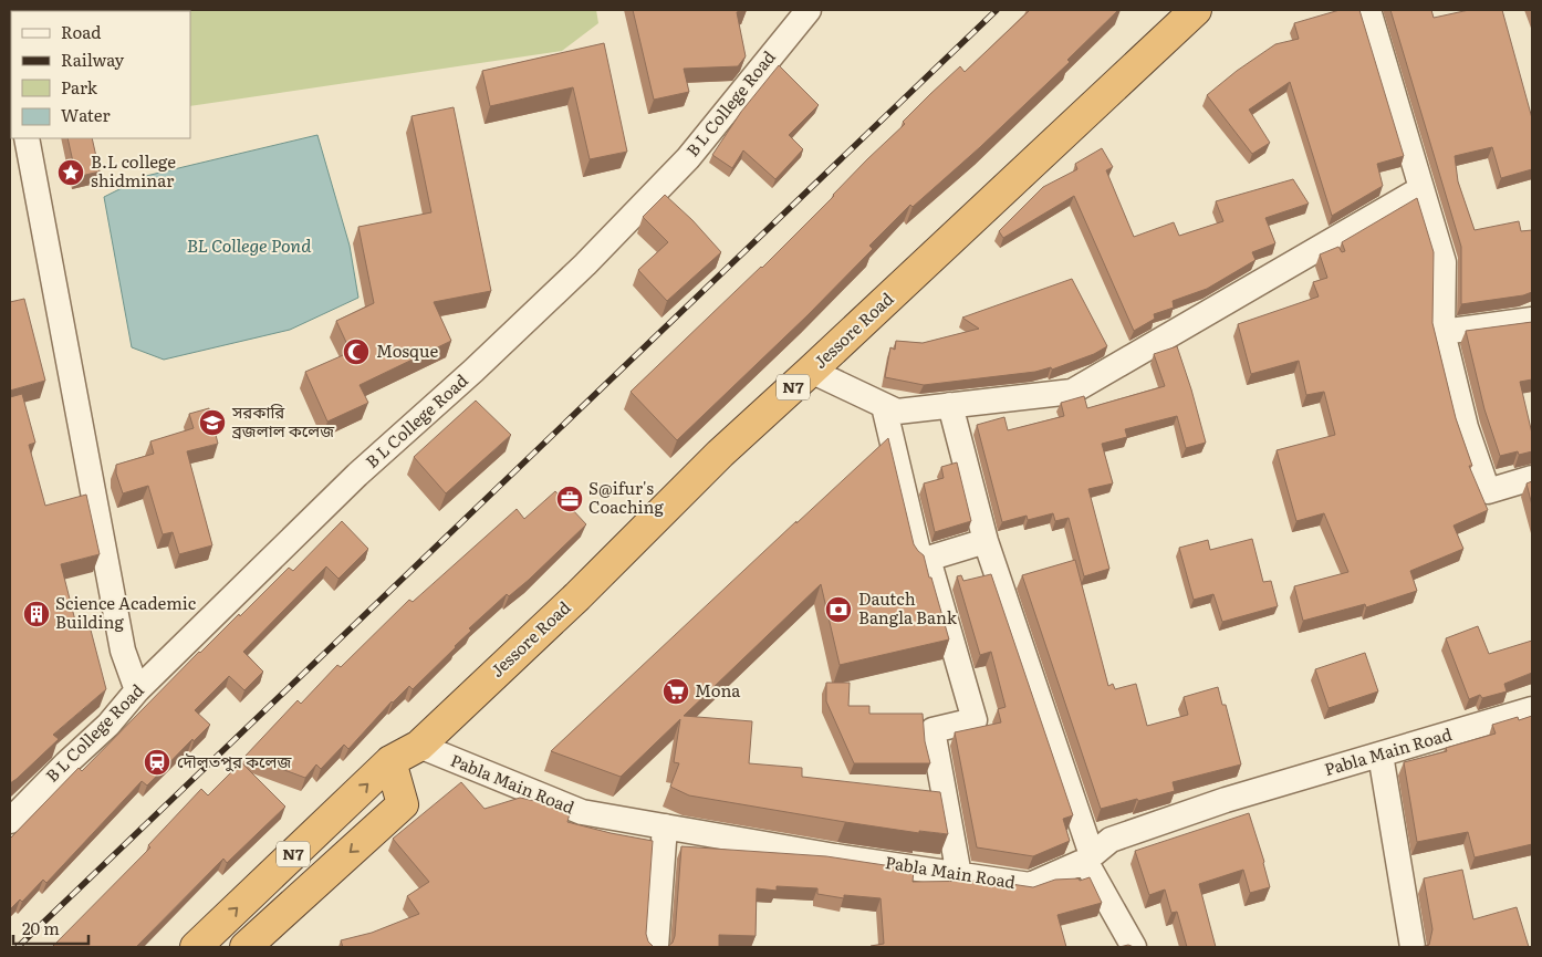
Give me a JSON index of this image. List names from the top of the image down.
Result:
{
  "streets": {
    "highway": ["Jessore Road", "N7"],
    "street": ["B L College Road", "Pabla Main Road"]
  },
  "crossings": [
    ["Jessore Road", "N7"],
    ["Jessore Road", "Pabla Main Road"]
  ],
  "water": ["BL College Pond"],
  "places": {
    "place": ["B.L college shidminar"],
    "mosque": ["Mosque"],
    "school or university": ["সরকারি ব্রজলাল কলেজ"],
    "office": ["S@ifur's Coaching"],
    "bank": ["Dautch Bangla Bank"],
    "building": ["Science Academic Building"],
    "supermarket": ["Mona"],
    "station": ["দৌলতপুর কলেজ"]
  },
  "legend": [
    "Road",
    "Railway",
    "Park",
    "Water"
  ],
  "scale_bar": "20 m"
}
